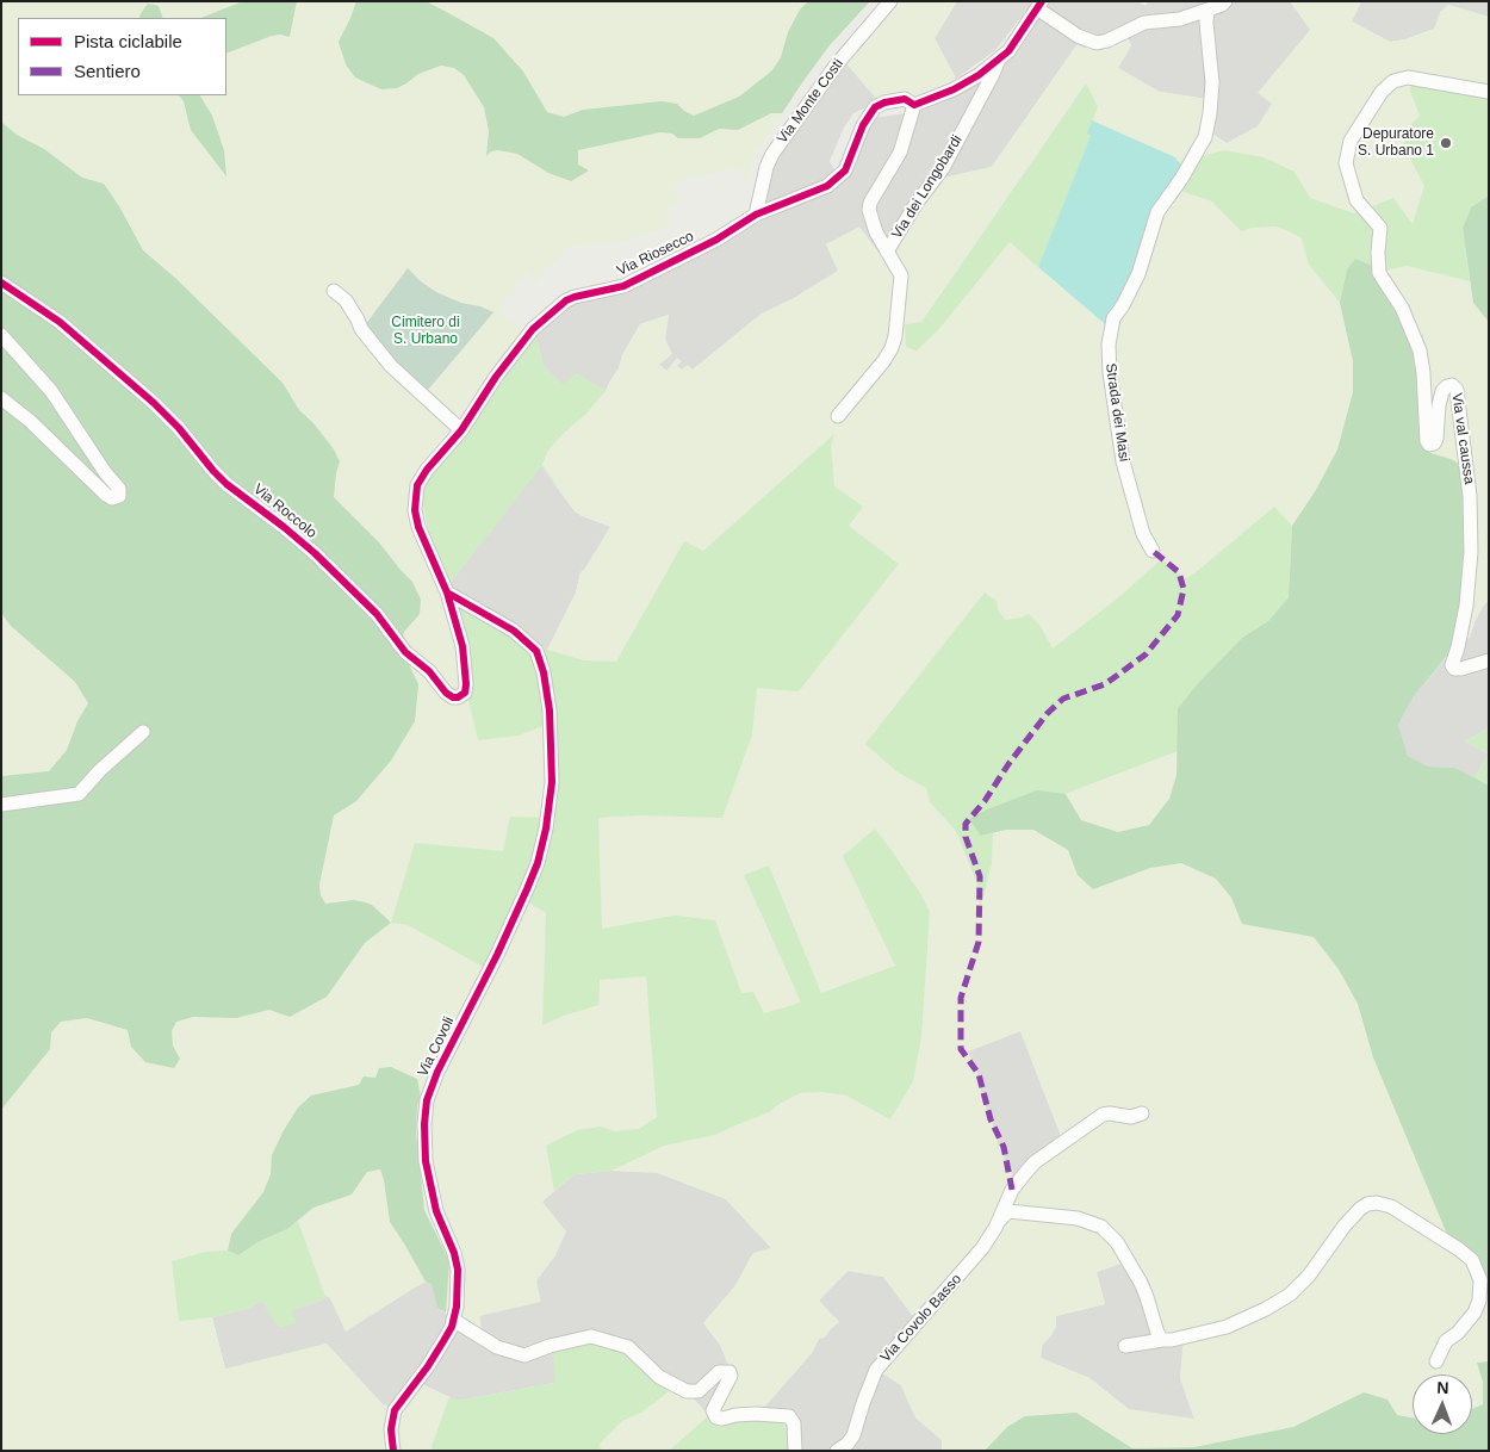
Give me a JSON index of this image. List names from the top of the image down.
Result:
{
  "streets": {
    "street": [
      "Via Monte Costi",
      "Via dei Longobardi",
      "Via Riosecco",
      "Strada dei Masi",
      "Via val caussa",
      "Via Roccolo",
      "Via Covoli",
      "Via Covolo Basso"
    ]
  },
  "crossings": [
    ["Via Monte Costi", "Via Riosecco"],
    ["Via dei Longobardi", "Via Riosecco"],
    ["Via Riosecco", "Via Roccolo"],
    ["Via Riosecco", "Via Covoli"],
    ["Via Roccolo", "Via Covoli"]
  ],
  "parks": ["Cimitero di S. Urbano"],
  "places": ["Depuratore S. Urbano 1"],
  "legend": ["Pista ciclabile", "Sentiero"],
  "north": "top"
}
